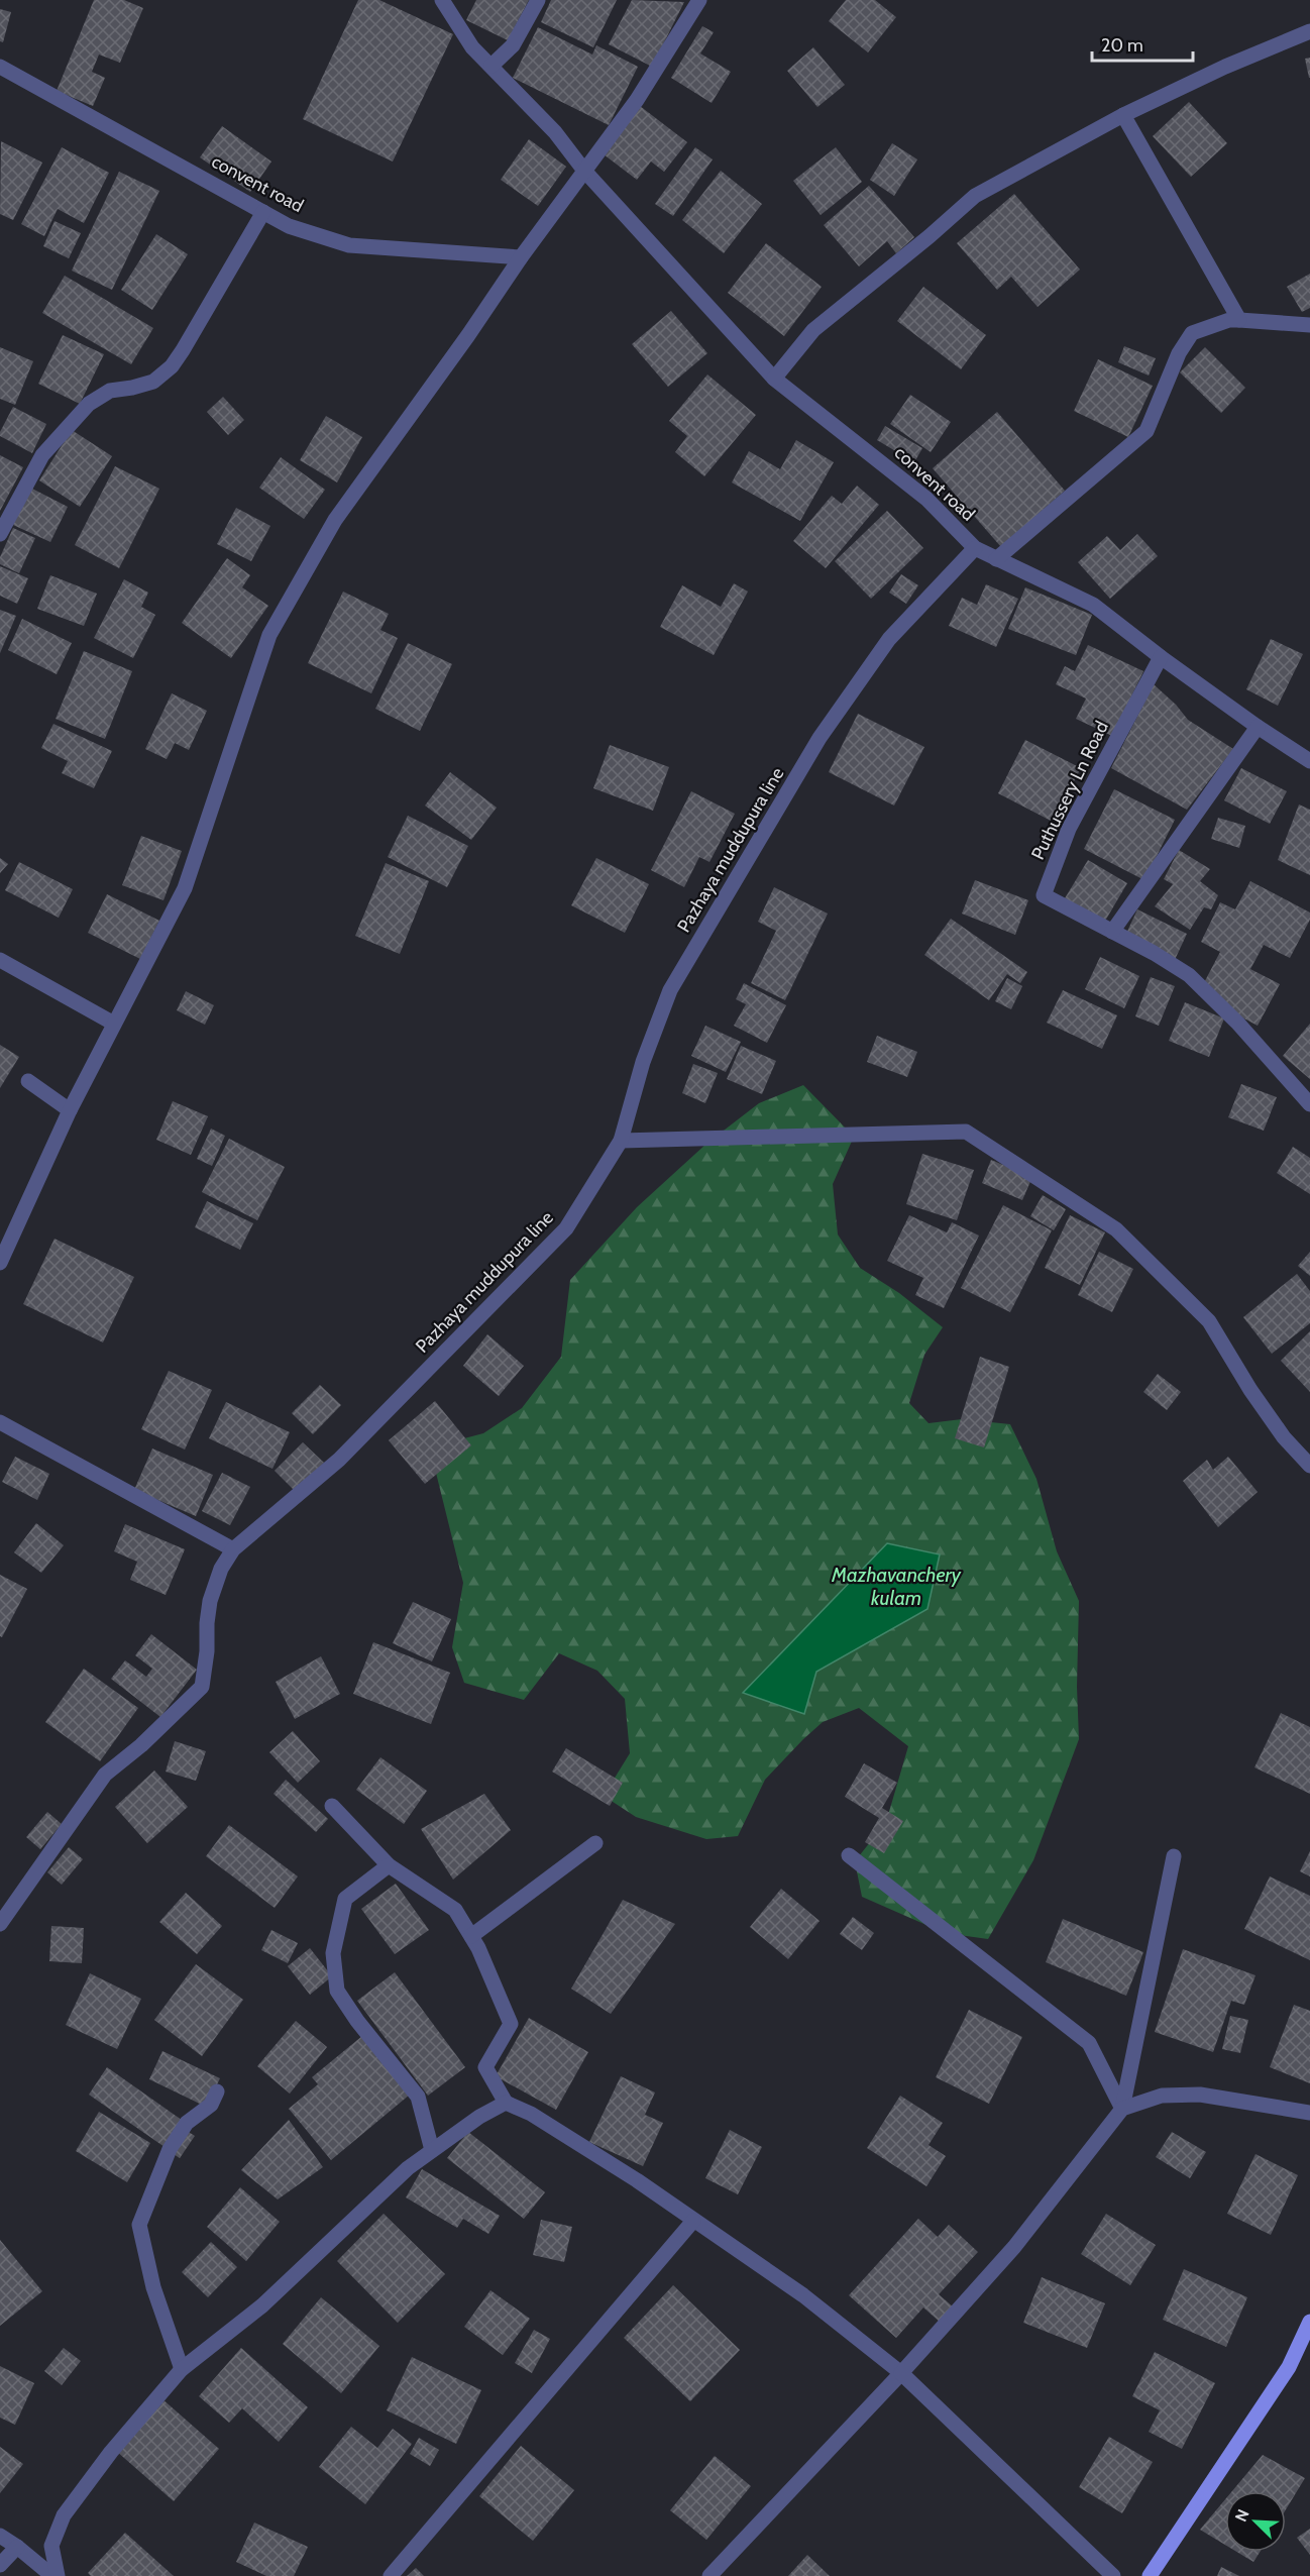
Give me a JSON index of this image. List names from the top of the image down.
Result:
{
  "streets": {
    "street": ["convent road", "Puthussery Ln Road", "Pazhaya muddupura line"]
  },
  "crossings": [
    ["convent road", "Puthussery Ln Road"],
    ["convent road", "Pazhaya muddupura line"]
  ],
  "water": ["Mazhavanchery kulam"],
  "scale_bar": "20 m",
  "north": "top left"
}
